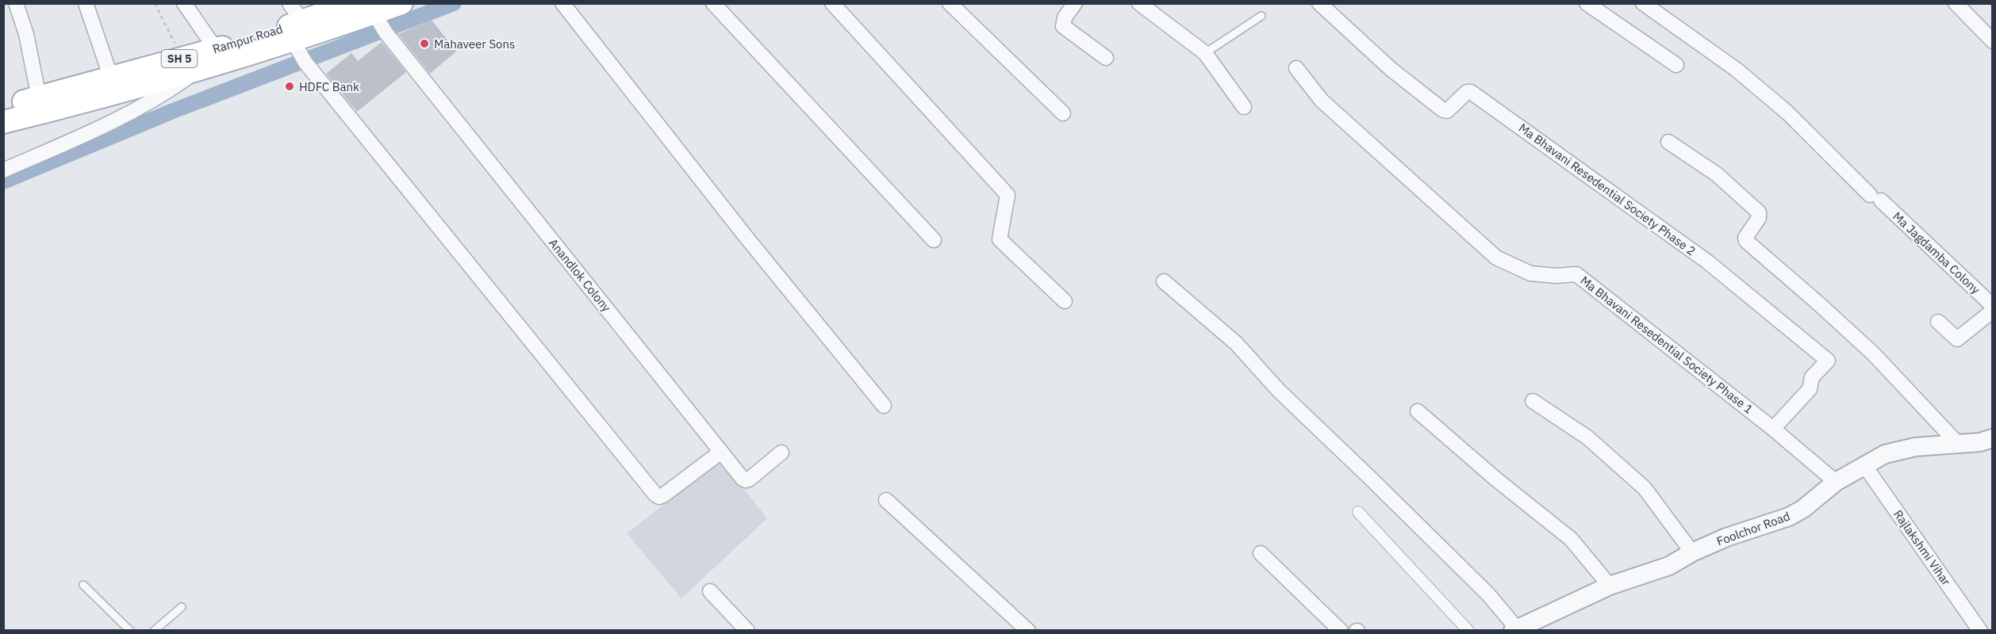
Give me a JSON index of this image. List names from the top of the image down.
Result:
{
  "streets": {
    "main road": ["Rampur Road", "SH 5"],
    "street": [
      "Ma Bhavani Resedential Society Phase 2",
      "Ma Jagdamba Colony",
      "Anandlok Colony",
      "Ma Bhavani Resedential Society Phase 1",
      "Foolchor Road",
      "Rajlakshmi Vihar"
    ]
  },
  "crossings": [
    ["Ma Bhavani Resedential Society Phase 2", "Ma Bhavani Resedential Society Phase 1"],
    ["Ma Bhavani Resedential Society Phase 1", "Foolchor Road"],
    ["Foolchor Road", "Rajlakshmi Vihar"]
  ],
  "places": ["Mahaveer Sons", "HDFC Bank"]
}
